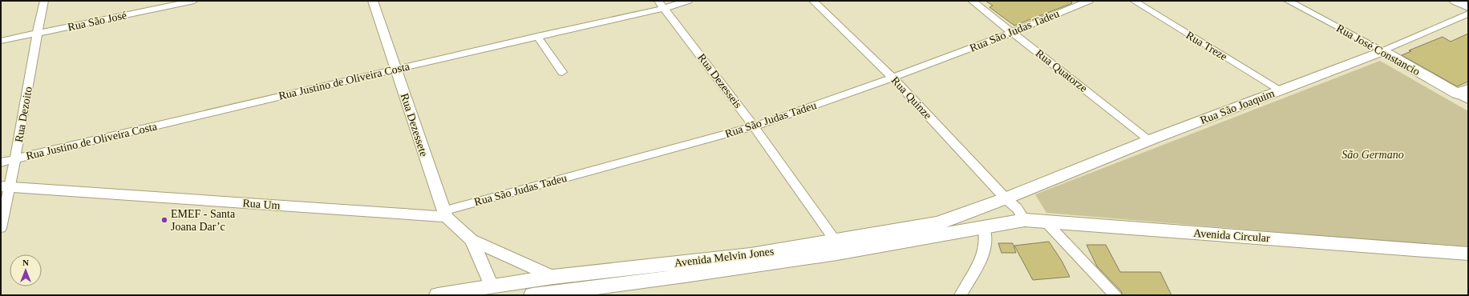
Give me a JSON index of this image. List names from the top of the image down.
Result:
{
  "streets": {
    "main road": [
      "Rua José Constancio",
      "Rua São Joaquim",
      "Avenida Circular",
      "Avenida Melvin Jones"
    ],
    "street": [
      "Rua São José",
      "Rua São Judas Tadeu",
      "Rua Treze",
      "Rua Quatorze",
      "Rua Justino de Oliveira Costa",
      "Rua Dezesseis",
      "Rua Quinze",
      "Rua Dezoito",
      "Rua Dezessete",
      "Rua Um"
    ]
  },
  "crossings": [
    ["Rua São José", "Rua Dezoito"],
    ["Rua São Judas Tadeu", "Rua Quatorze"],
    ["Rua São Judas Tadeu", "Rua Dezesseis"],
    ["Rua São Judas Tadeu", "Rua Quinze"],
    ["Rua São Judas Tadeu", "Rua Dezessete"],
    ["Rua São Judas Tadeu", "Rua Um"],
    ["Rua Treze", "Rua São Joaquim"],
    ["Rua José Constancio", "Rua São Joaquim"],
    ["Rua Quatorze", "Rua São Joaquim"],
    ["Rua Justino de Oliveira Costa", "Rua Dezesseis"],
    ["Rua Justino de Oliveira Costa", "Rua Dezoito"],
    ["Rua Justino de Oliveira Costa", "Rua Dezessete"],
    ["Rua Dezesseis", "Avenida Melvin Jones"],
    ["Rua Quinze", "Rua São Joaquim"],
    ["Rua Quinze", "Avenida Melvin Jones"],
    ["Rua São Joaquim", "Avenida Melvin Jones"],
    ["Rua Dezoito", "Rua Um"],
    ["Rua Dezessete", "Rua Um"],
    ["Rua Dezessete", "Avenida Melvin Jones"],
    ["Avenida Circular", "Avenida Melvin Jones"]
  ],
  "parks": ["São Germano"],
  "places": ["EMEF - Santa Joana Dar’c"],
  "north": "top"
}
